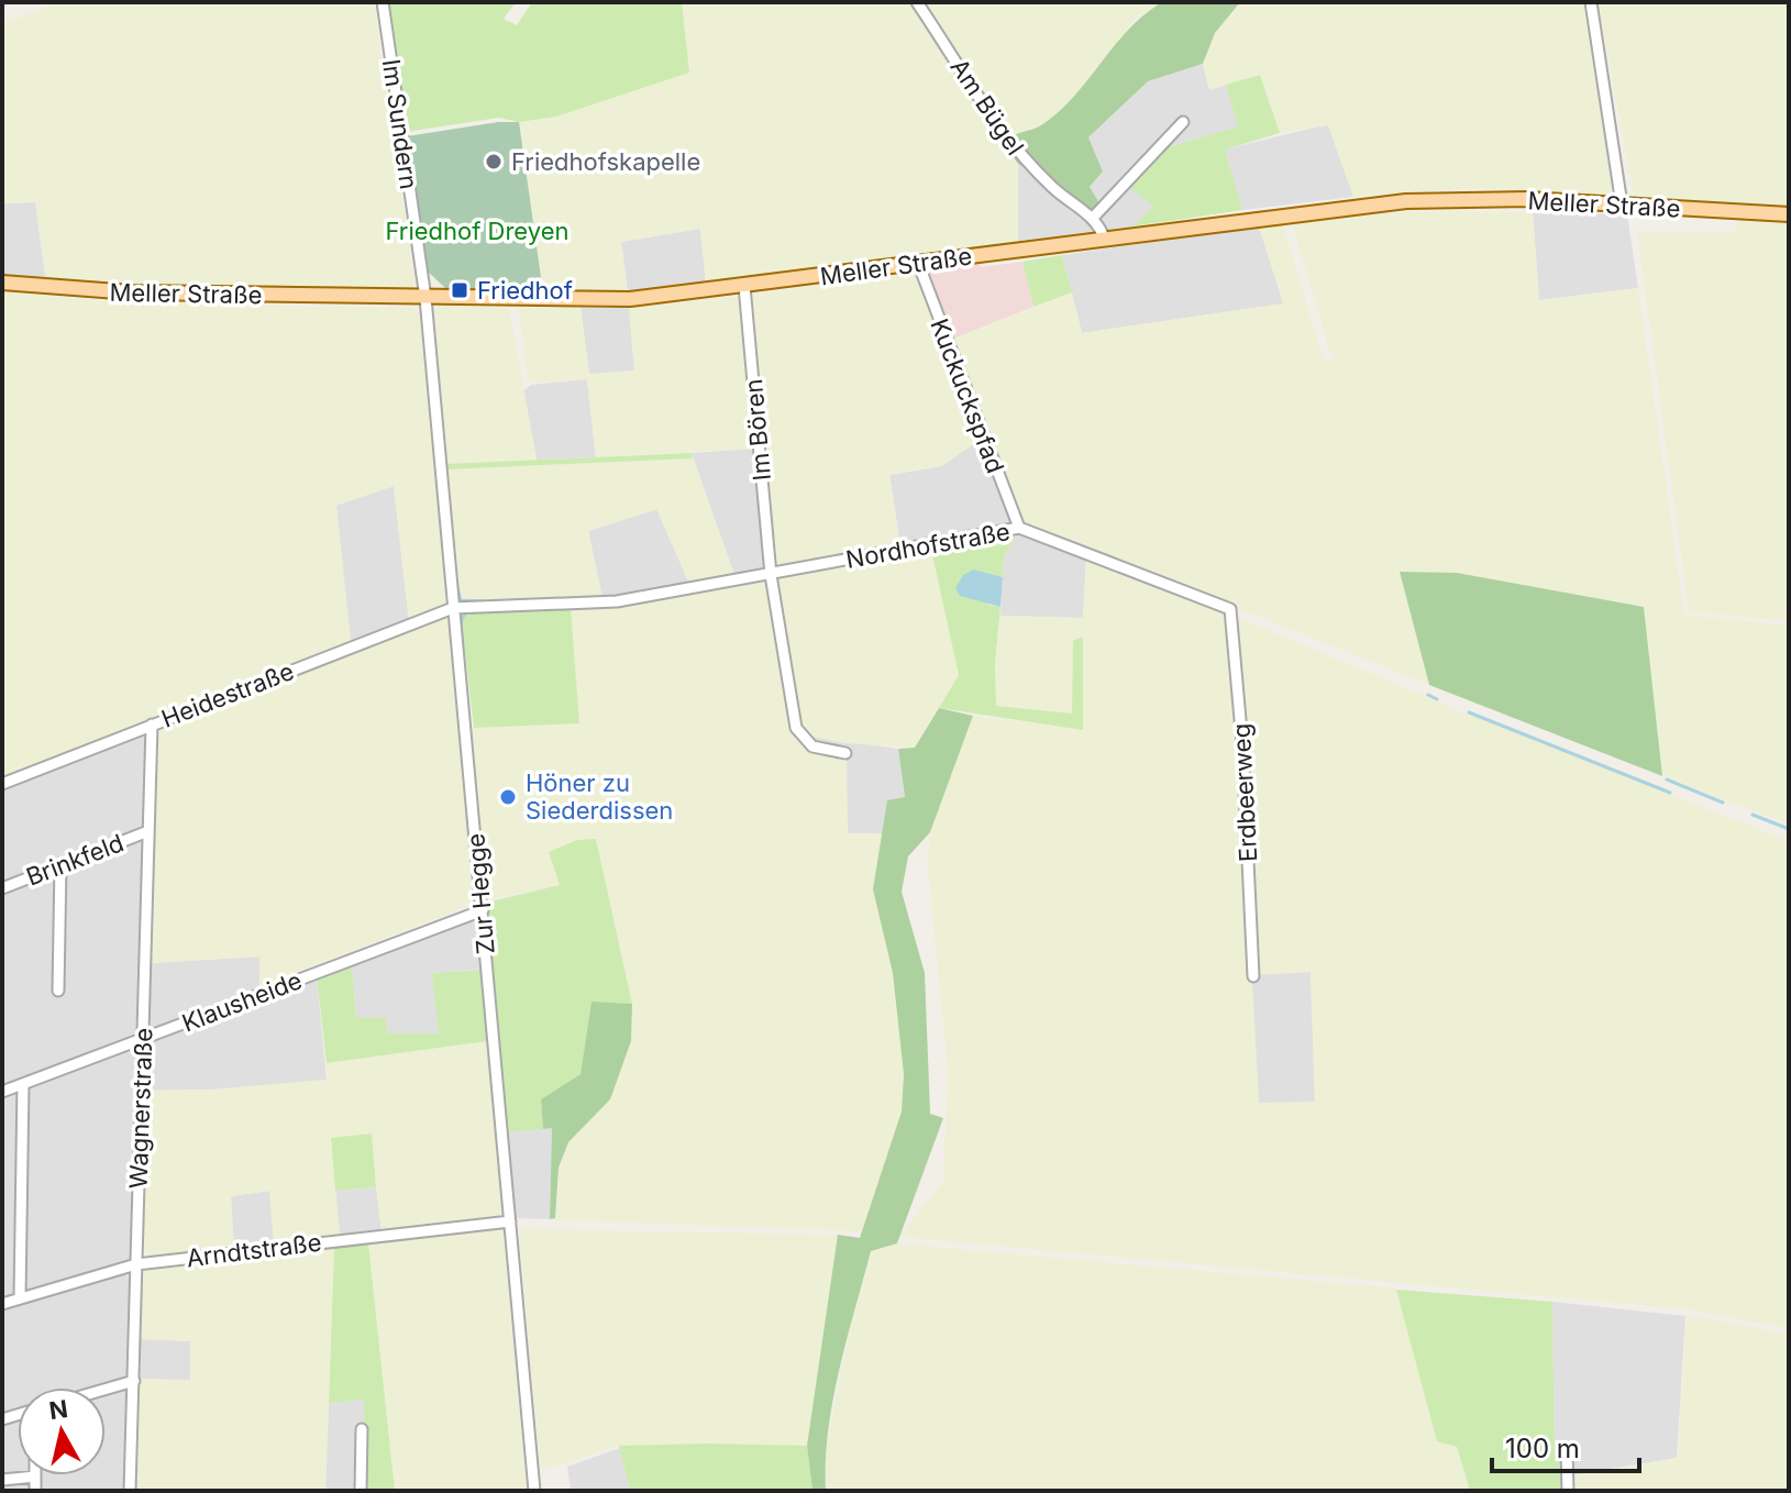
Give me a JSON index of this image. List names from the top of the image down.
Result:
{
  "streets": {
    "main road": ["Meller Straße"],
    "street": [
      "Am Bügel",
      "Im Sundern",
      "Kuckuckspfad",
      "Im Bören",
      "Nordhofstraße",
      "Heidestraße",
      "Erdbeerweg",
      "Brinkfeld",
      "Zur Hegge",
      "Klausheide",
      "Wagnerstraße",
      "Arndtstraße"
    ]
  },
  "crossings": [
    ["Am Bügel", "Meller Straße"],
    ["Im Sundern", "Meller Straße"],
    ["Im Sundern", "Zur Hegge"],
    ["Meller Straße", "Kuckuckspfad"],
    ["Meller Straße", "Im Bören"],
    ["Meller Straße", "Zur Hegge"],
    ["Kuckuckspfad", "Nordhofstraße"],
    ["Im Bören", "Nordhofstraße"],
    ["Nordhofstraße", "Heidestraße"],
    ["Nordhofstraße", "Erdbeerweg"],
    ["Nordhofstraße", "Zur Hegge"],
    ["Heidestraße", "Zur Hegge"],
    ["Heidestraße", "Wagnerstraße"],
    ["Brinkfeld", "Wagnerstraße"],
    ["Zur Hegge", "Klausheide"],
    ["Zur Hegge", "Arndtstraße"],
    ["Klausheide", "Wagnerstraße"],
    ["Wagnerstraße", "Arndtstraße"]
  ],
  "parks": ["Friedhof Dreyen"],
  "places": {
    "other": ["Friedhofskapelle", "Höner zu Siederdissen"],
    "transit": ["Friedhof"]
  },
  "scale_bar": "100 m",
  "north": "top"
}
